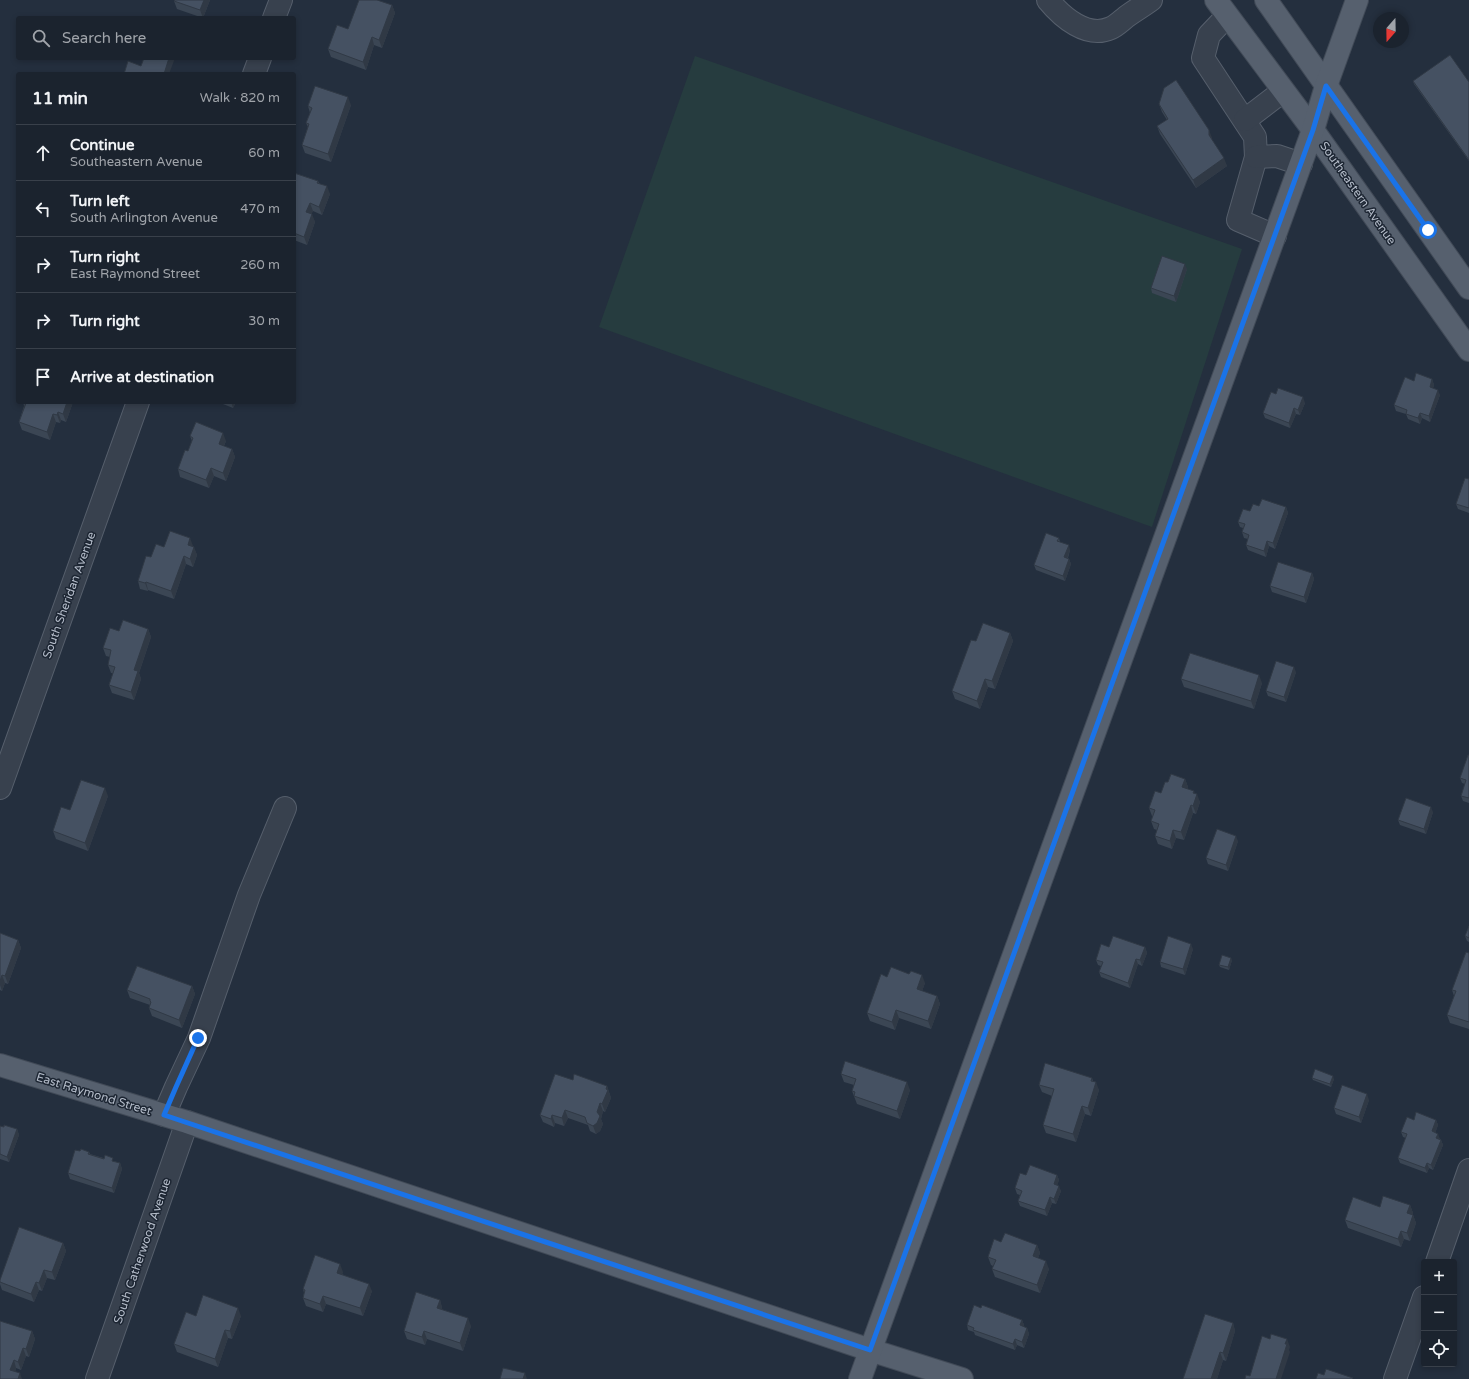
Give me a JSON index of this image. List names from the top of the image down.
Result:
{
  "streets": {
    "main road": ["Southeastern Avenue", "East Raymond Street"],
    "street": ["South Sheridan Avenue", "South Catherwood Avenue"]
  },
  "crossings": [
    ["East Raymond Street", "South Catherwood Avenue"]
  ],
  "north": "bottom",
  "page": {
    "search": "Search here",
    "heading": ["11 min", "Walk · 820 m"],
    "list": [
      ["Continue", "Southeastern Avenue", "60 m"],
      ["Turn left", "South Arlington Avenue", "470 m"],
      ["Turn right", "East Raymond Street", "260 m"],
      ["Turn right", "30 m"],
      "Arrive at destination"
    ],
    "map_buttons": ["+", "−"]
  }
}
